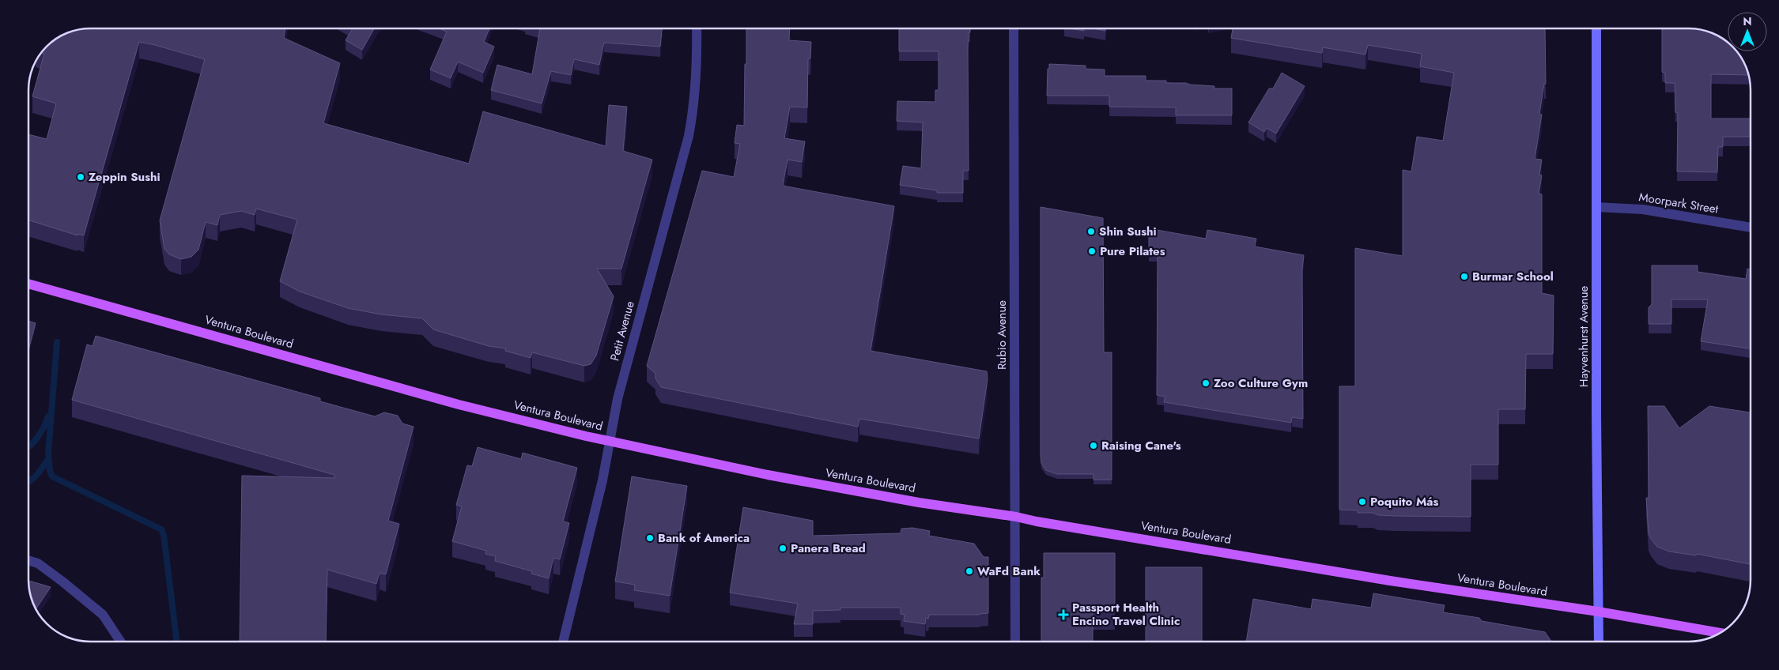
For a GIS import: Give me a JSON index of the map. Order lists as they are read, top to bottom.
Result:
{
  "streets": {
    "main road": ["Ventura Boulevard", "Hayvenhurst Avenue"],
    "street": ["Moorpark Street", "Petit Avenue", "Rubio Avenue"]
  },
  "crossings": [
    ["Moorpark Street", "Hayvenhurst Avenue"],
    ["Petit Avenue", "Ventura Boulevard"],
    ["Ventura Boulevard", "Rubio Avenue"],
    ["Ventura Boulevard", "Hayvenhurst Avenue"]
  ],
  "places": {
    "other": [
      "Zeppin Sushi",
      "Shin Sushi",
      "Pure Pilates",
      "Burmar School",
      "Zoo Culture Gym",
      "Raising Cane's",
      "Poquito Más",
      "Bank of America",
      "Panera Bread",
      "WaFd Bank"
    ],
    "health": ["Passport Health Encino Travel Clinic"]
  },
  "north": "top"
}
